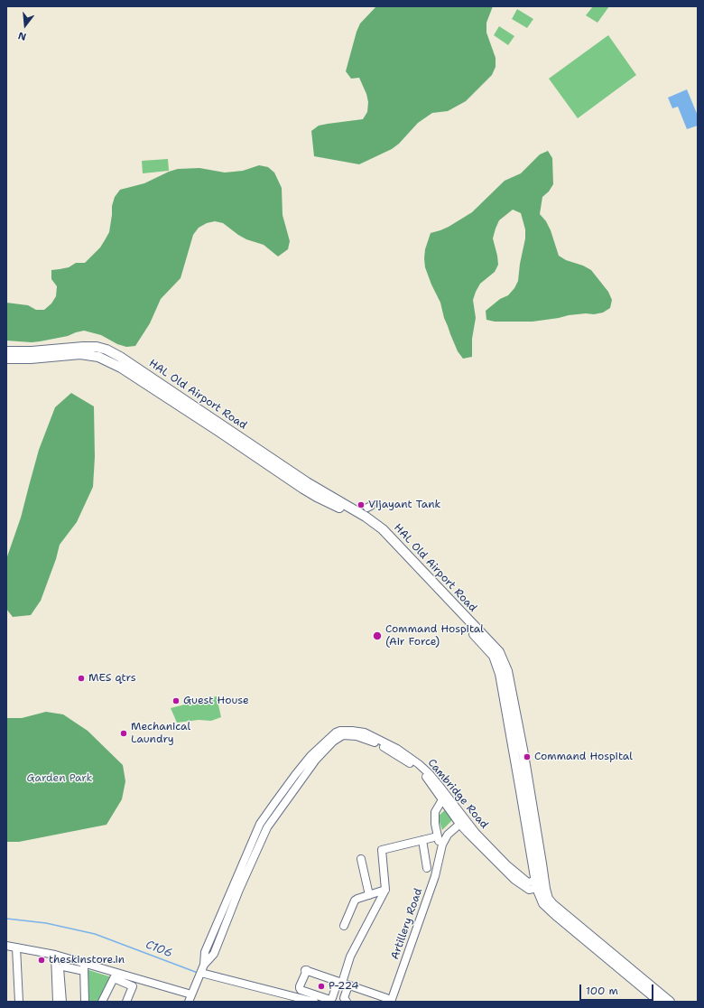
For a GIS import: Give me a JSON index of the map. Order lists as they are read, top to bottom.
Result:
{
  "streets": {
    "main road": ["HAL Old Airport Road"],
    "street": ["Cambridge Road", "Artillery Road"]
  },
  "crossings": [
    ["HAL Old Airport Road", "Cambridge Road"],
    ["Cambridge Road", "Artillery Road"]
  ],
  "water": ["C106"],
  "parks": ["Garden Park"],
  "places": [
    "Vijayant Tank",
    "Command Hospital (Air Force)",
    "MES qtrs",
    "Guest House",
    "Mechanical Laundry",
    "Command Hospital",
    "theskinstore.in",
    "P-224"
  ],
  "scale_bar": "100 m",
  "north": "bottom"
}
